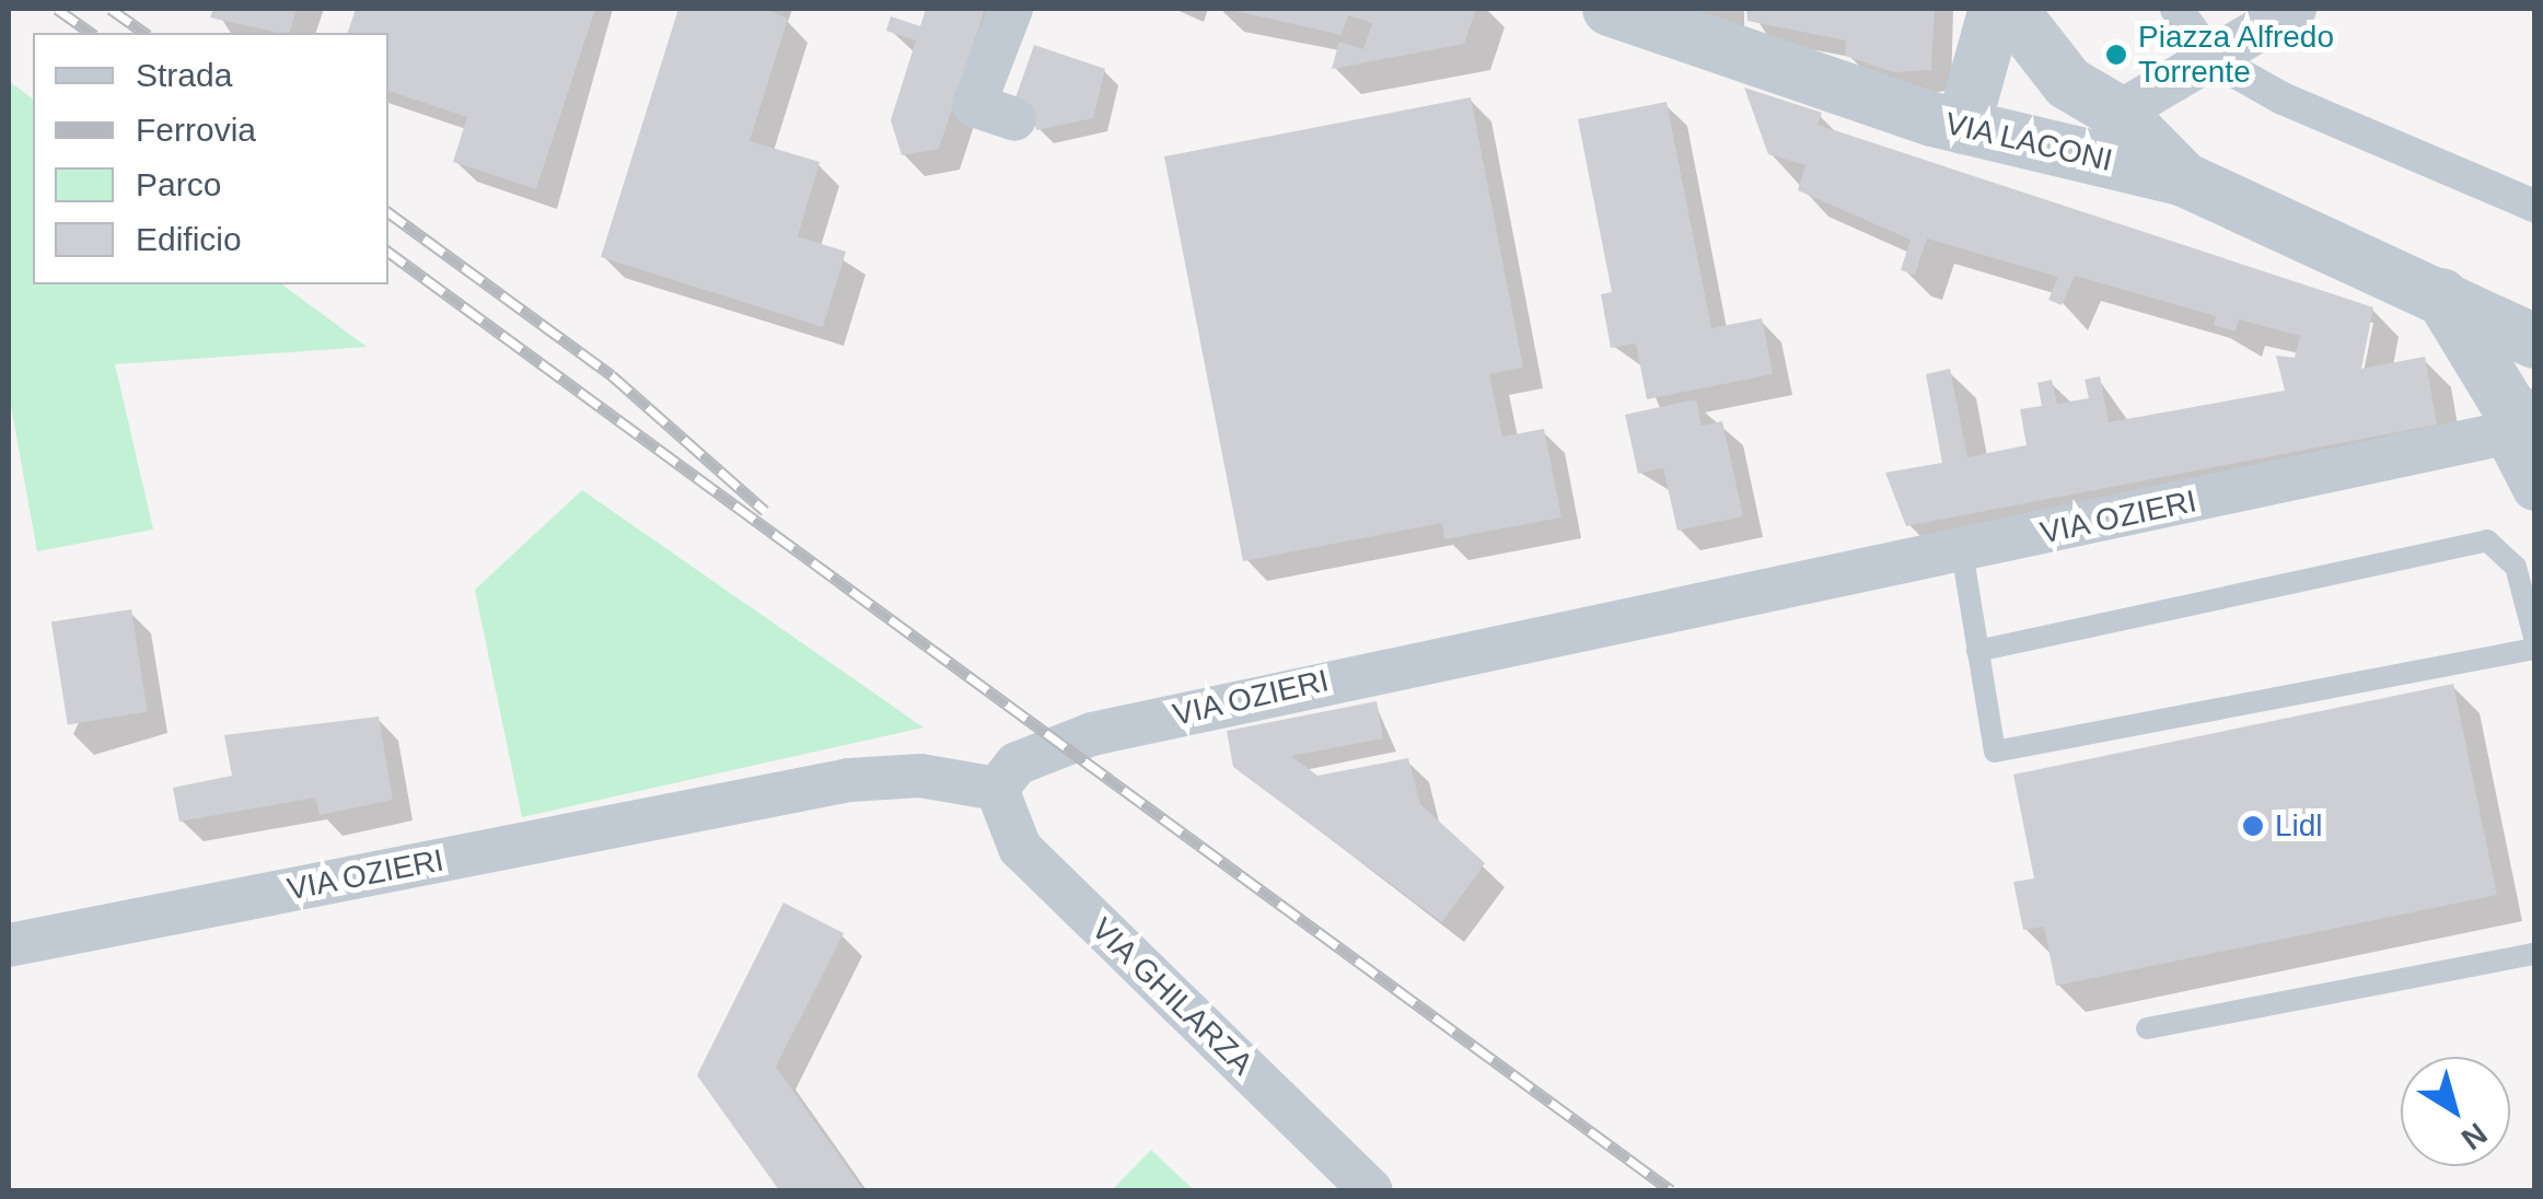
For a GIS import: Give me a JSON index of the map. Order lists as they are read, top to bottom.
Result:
{
  "streets": {
    "street": ["VIA LACONI", "VIA OZIERI", "VIA GHILARZA"]
  },
  "crossings": [
    ["VIA OZIERI", "VIA GHILARZA"]
  ],
  "places": ["Piazza Alfredo Torrente", "Lidl"],
  "legend": [
    "Strada",
    "Ferrovia",
    "Parco",
    "Edificio"
  ],
  "north": "bottom right"
}
